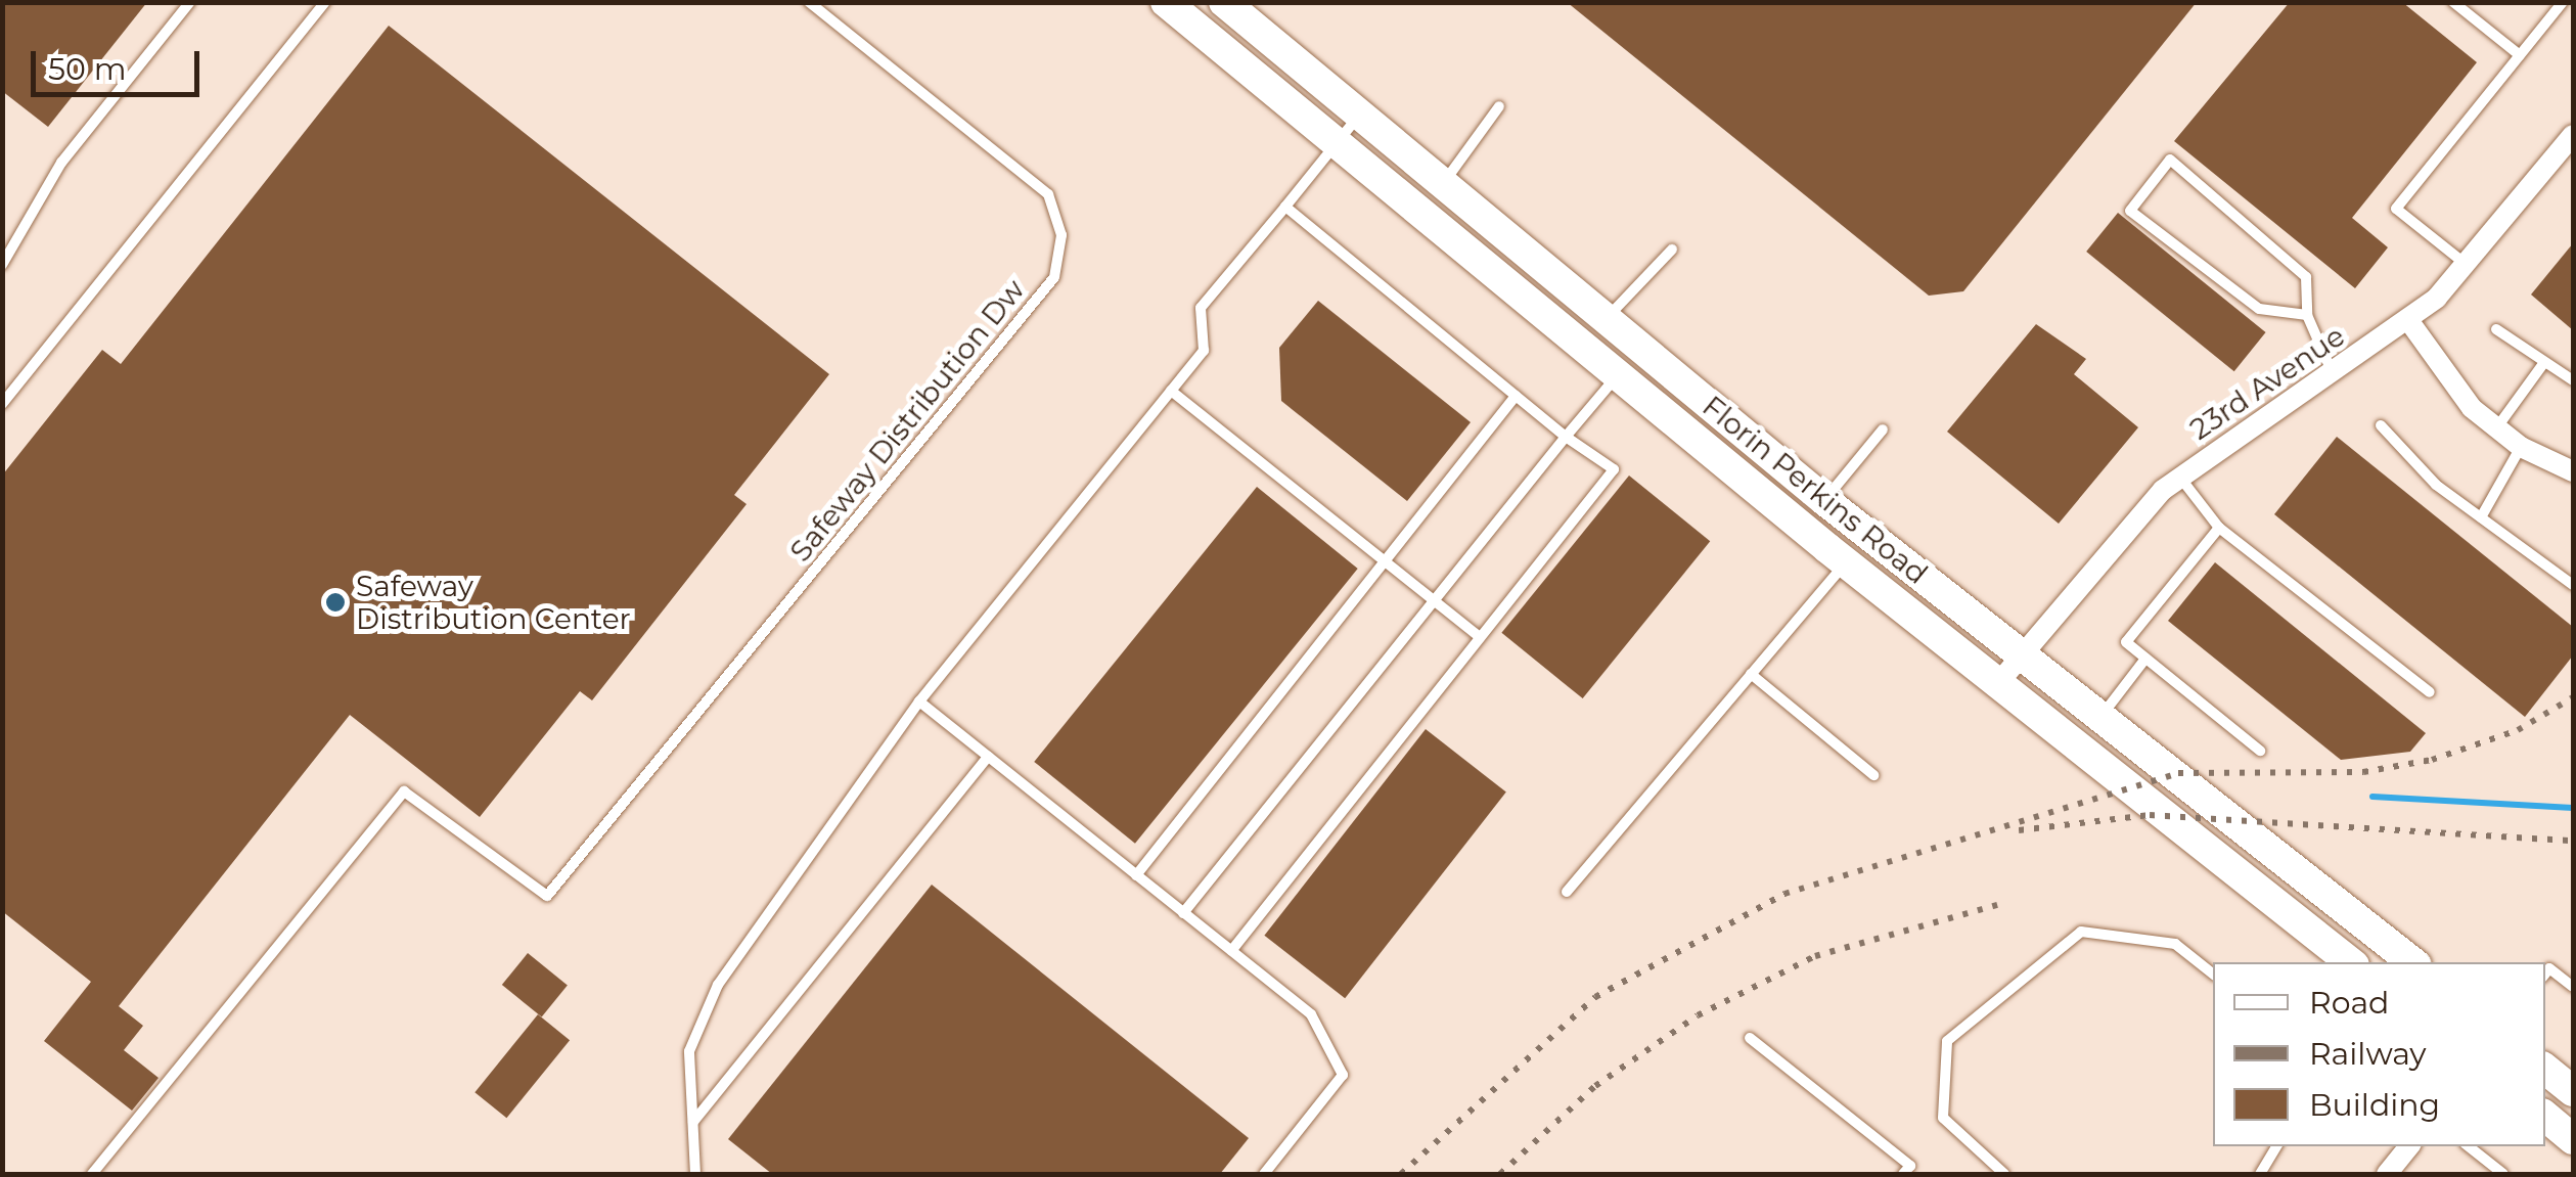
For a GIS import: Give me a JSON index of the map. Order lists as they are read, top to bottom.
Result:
{
  "streets": {
    "main road": ["Florin Perkins Road"],
    "street": ["23rd Avenue"],
    "lane": ["Safeway Distribution Dw"]
  },
  "crossings": [
    ["23rd Avenue", "Florin Perkins Road"]
  ],
  "places": ["Safeway Distribution Center"],
  "legend": ["Road", "Railway", "Building"],
  "scale_bar": "50 m"
}
